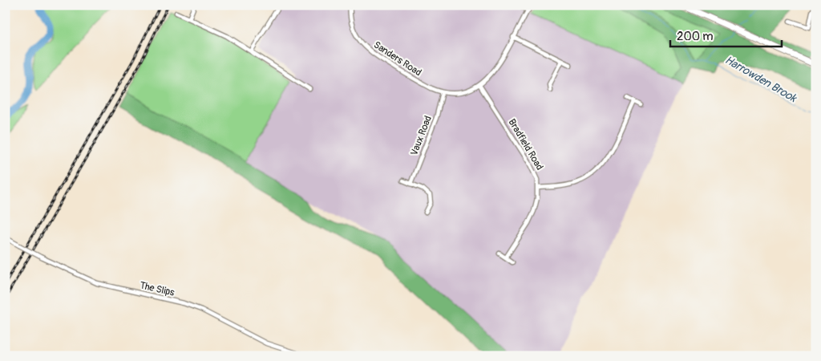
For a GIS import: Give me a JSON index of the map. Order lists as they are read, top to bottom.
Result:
{
  "streets": {
    "street": [
      "Sanders Road",
      "Vaux Road",
      "Bradfield Road",
      "The Slips"
    ]
  },
  "crossings": [
    ["Sanders Road", "Vaux Road"]
  ],
  "water": ["Harrowden Brook"],
  "scale_bar": "200 m"
}
